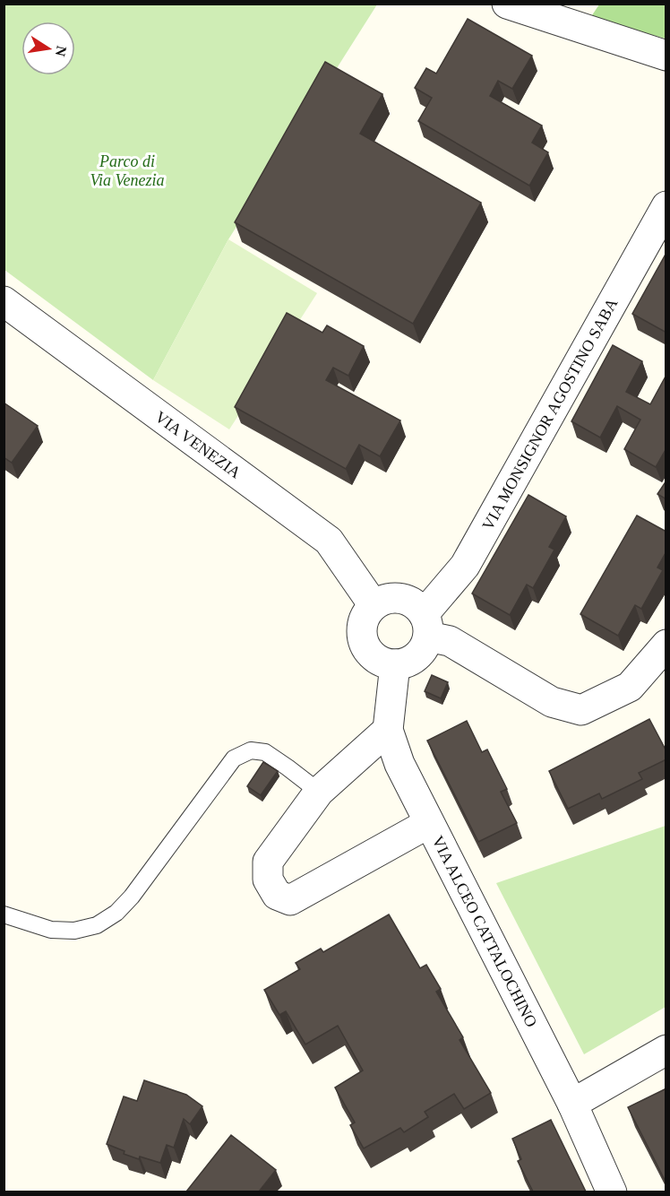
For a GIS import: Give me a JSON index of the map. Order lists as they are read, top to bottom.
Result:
{
  "streets": {
    "street": ["VIA MONSIGNOR AGOSTINO SABA", "VIA VENEZIA", "VIA ALCEO CATTALOCHINO"]
  },
  "crossings": [
    ["VIA MONSIGNOR AGOSTINO SABA", "VIA VENEZIA"],
    ["VIA MONSIGNOR AGOSTINO SABA", "VIA ALCEO CATTALOCHINO"],
    ["VIA VENEZIA", "VIA ALCEO CATTALOCHINO"]
  ],
  "parks": ["Parco di Via Venezia"],
  "north": "right"
}
